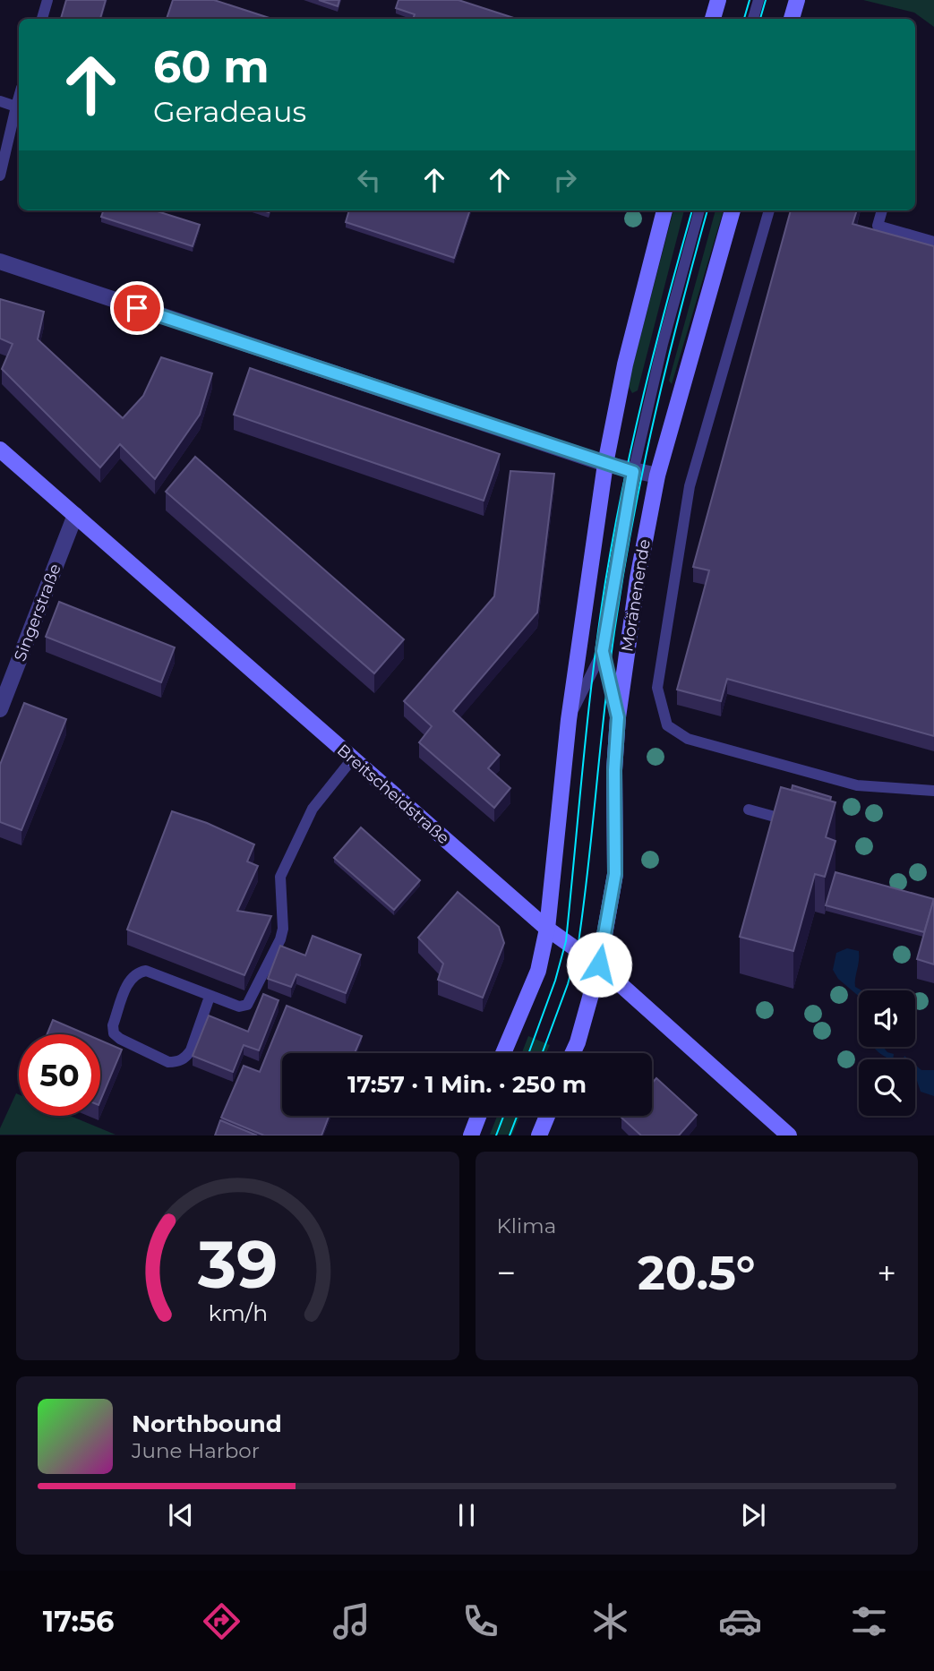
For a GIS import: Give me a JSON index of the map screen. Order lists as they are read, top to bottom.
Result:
{
  "streets": {
    "main road": ["Moränenende", "Breitscheidstraße"],
    "street": ["Singerstraße"]
  },
  "crossings": [
    ["Moränenende", "Breitscheidstraße"],
    ["Singerstraße", "Breitscheidstraße"]
  ],
  "page": {
    "turn": ["60 m", "Geradeaus"],
    "limit": "50",
    "trip": "17:57 · 1 Min. · 250 m",
    "tile": "Klima",
    "heat": ["−", "20.5°", "+"],
    "song": ["Northbound", "June Harbor"],
    "tabs": "17:56",
    "gauge": ["39", "km/h"]
  }
}
